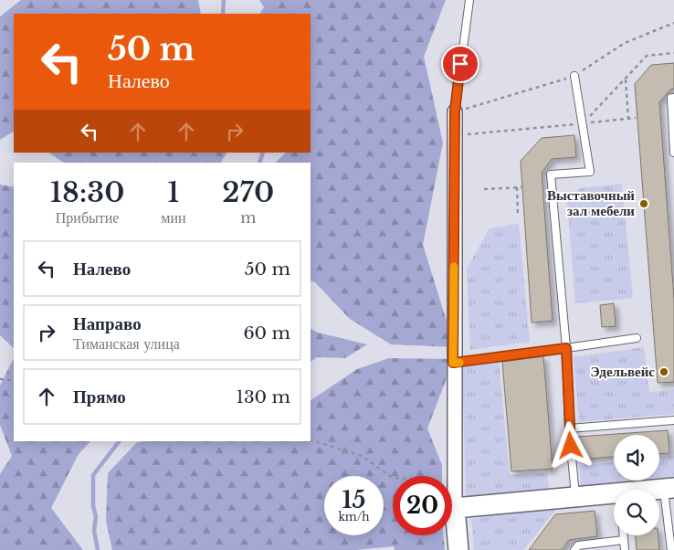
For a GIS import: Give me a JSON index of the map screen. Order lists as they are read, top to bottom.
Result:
{
  "places": ["Выставочный зал мебели", "Эдельвейс"],
  "page": {
    "turn": ["50 m", "Налево"],
    "eta": [
      "18:30",
      "Прибытие",
      "1",
      "мин",
      "270",
      "m"
    ],
    "list": [
      {
        "name": "Налево",
        "value": "50 m"
      },
      {
        "name": "Направо",
        "note": "Тиманская улица",
        "value": "60 m"
      },
      {
        "name": "Прямо",
        "value": "130 m"
      }
    ],
    "speed": "15 km/h",
    "limit": "20"
  }
}
